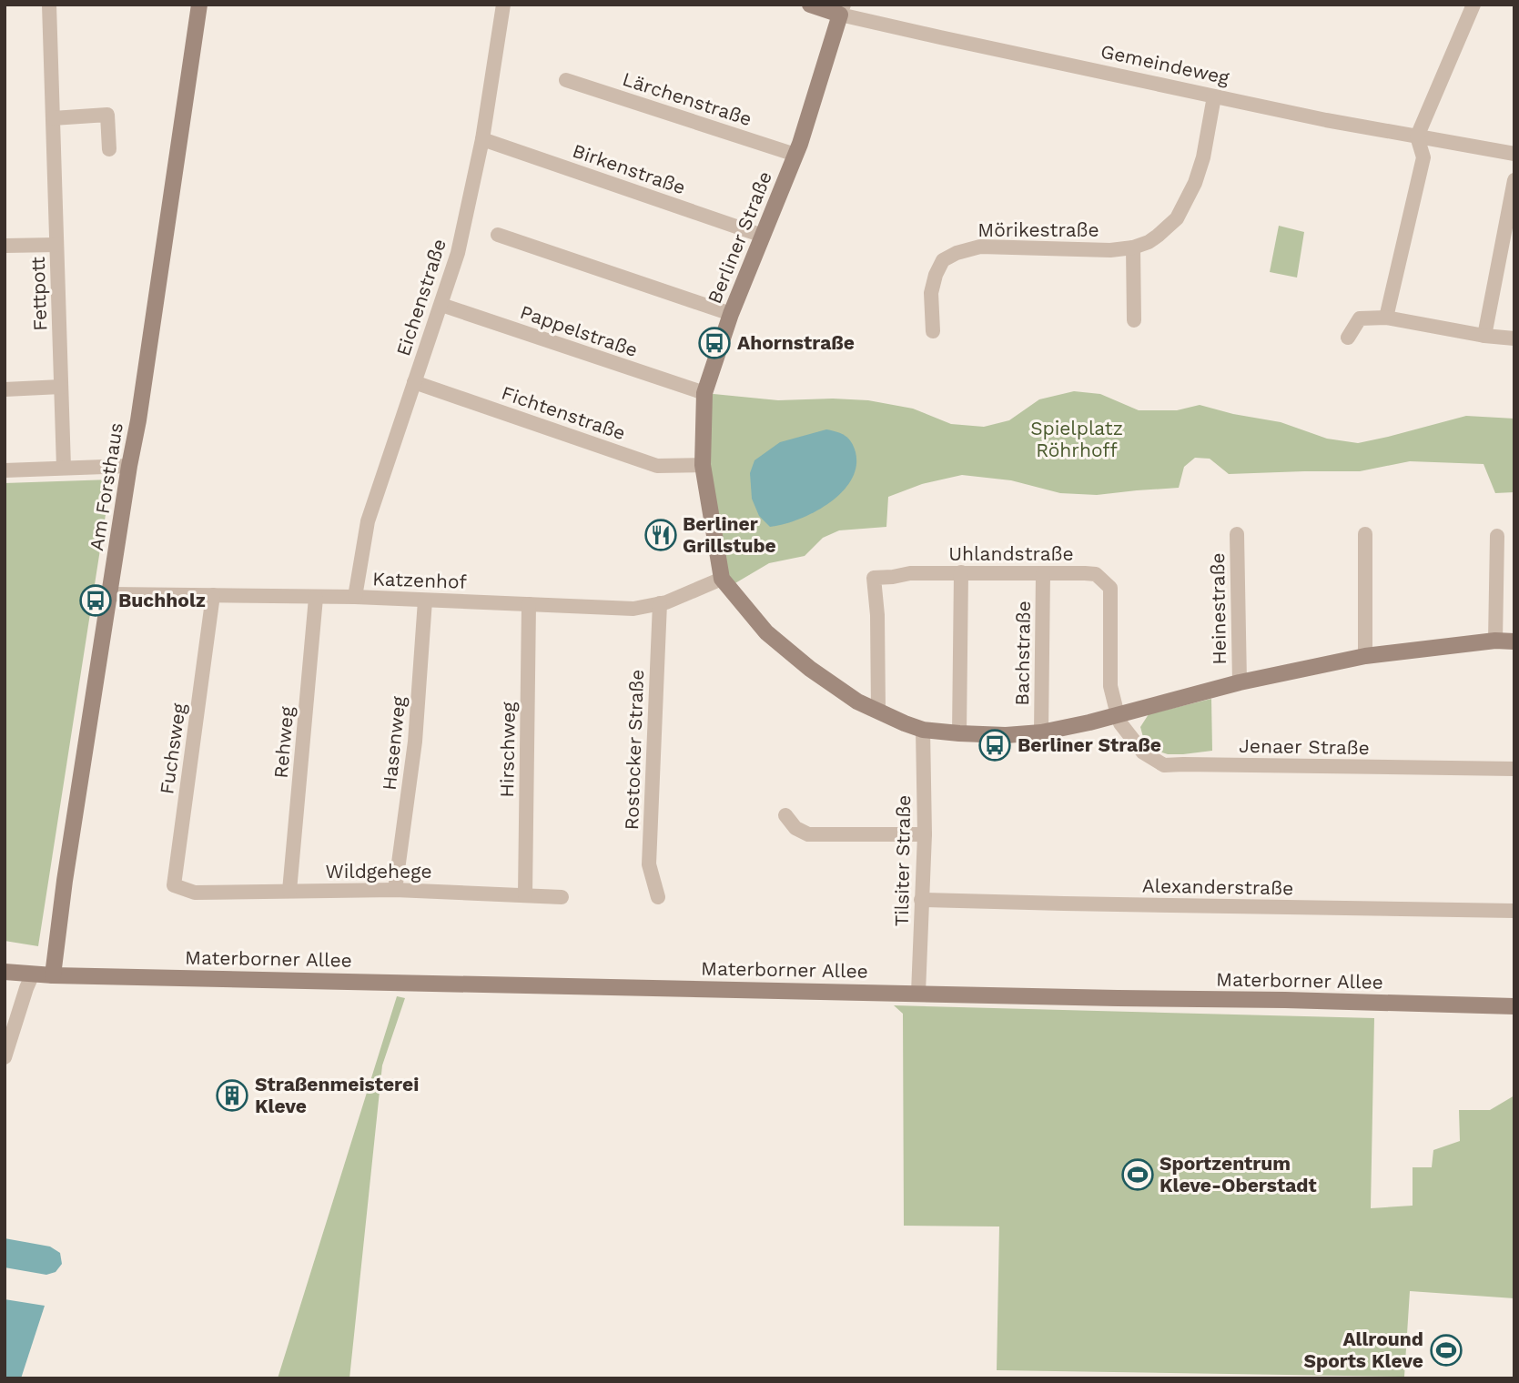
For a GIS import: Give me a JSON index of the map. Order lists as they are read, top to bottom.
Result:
{
  "streets": {
    "street": [
      "Gemeindeweg",
      "Lärchenstraße",
      "Birkenstraße",
      "Mörikestraße",
      "Berliner Straße",
      "Fettpott",
      "Eichenstraße",
      "Pappelstraße",
      "Fichtenstraße",
      "Am Forsthaus",
      "Uhlandstraße",
      "Katzenhof",
      "Heinestraße",
      "Bachstraße",
      "Rehweg",
      "Hasenweg",
      "Jenaer Straße",
      "Fuchsweg",
      "Hirschweg",
      "Rostocker Straße",
      "Tilsiter Straße",
      "Wildgehege",
      "Alexanderstraße",
      "Materborner Allee"
    ]
  },
  "crossings": [
    ["Gemeindeweg", "Mörikestraße"],
    ["Gemeindeweg", "Berliner Straße"],
    ["Lärchenstraße", "Berliner Straße"],
    ["Birkenstraße", "Berliner Straße"],
    ["Birkenstraße", "Eichenstraße"],
    ["Berliner Straße", "Pappelstraße"],
    ["Berliner Straße", "Fichtenstraße"],
    ["Berliner Straße", "Katzenhof"],
    ["Eichenstraße", "Pappelstraße"],
    ["Eichenstraße", "Fichtenstraße"],
    ["Eichenstraße", "Katzenhof"],
    ["Am Forsthaus", "Katzenhof"],
    ["Am Forsthaus", "Materborner Allee"],
    ["Uhlandstraße", "Bachstraße"],
    ["Uhlandstraße", "Jenaer Straße"],
    ["Katzenhof", "Rehweg"],
    ["Katzenhof", "Hasenweg"],
    ["Katzenhof", "Fuchsweg"],
    ["Katzenhof", "Hirschweg"],
    ["Katzenhof", "Rostocker Straße"],
    ["Rehweg", "Wildgehege"],
    ["Hasenweg", "Wildgehege"],
    ["Fuchsweg", "Wildgehege"],
    ["Hirschweg", "Wildgehege"],
    ["Tilsiter Straße", "Alexanderstraße"],
    ["Tilsiter Straße", "Materborner Allee"]
  ],
  "parks": ["Spielplatz Röhrhoff"],
  "places": {
    "bus stop": ["Ahornstraße", "Buchholz", "Berliner Straße"],
    "restaurant": ["Berliner Grillstube"],
    "building": ["Straßenmeisterei Kleve"],
    "sports": ["Sportzentrum Kleve-Oberstadt", "Allround Sports Kleve"]
  }
}
